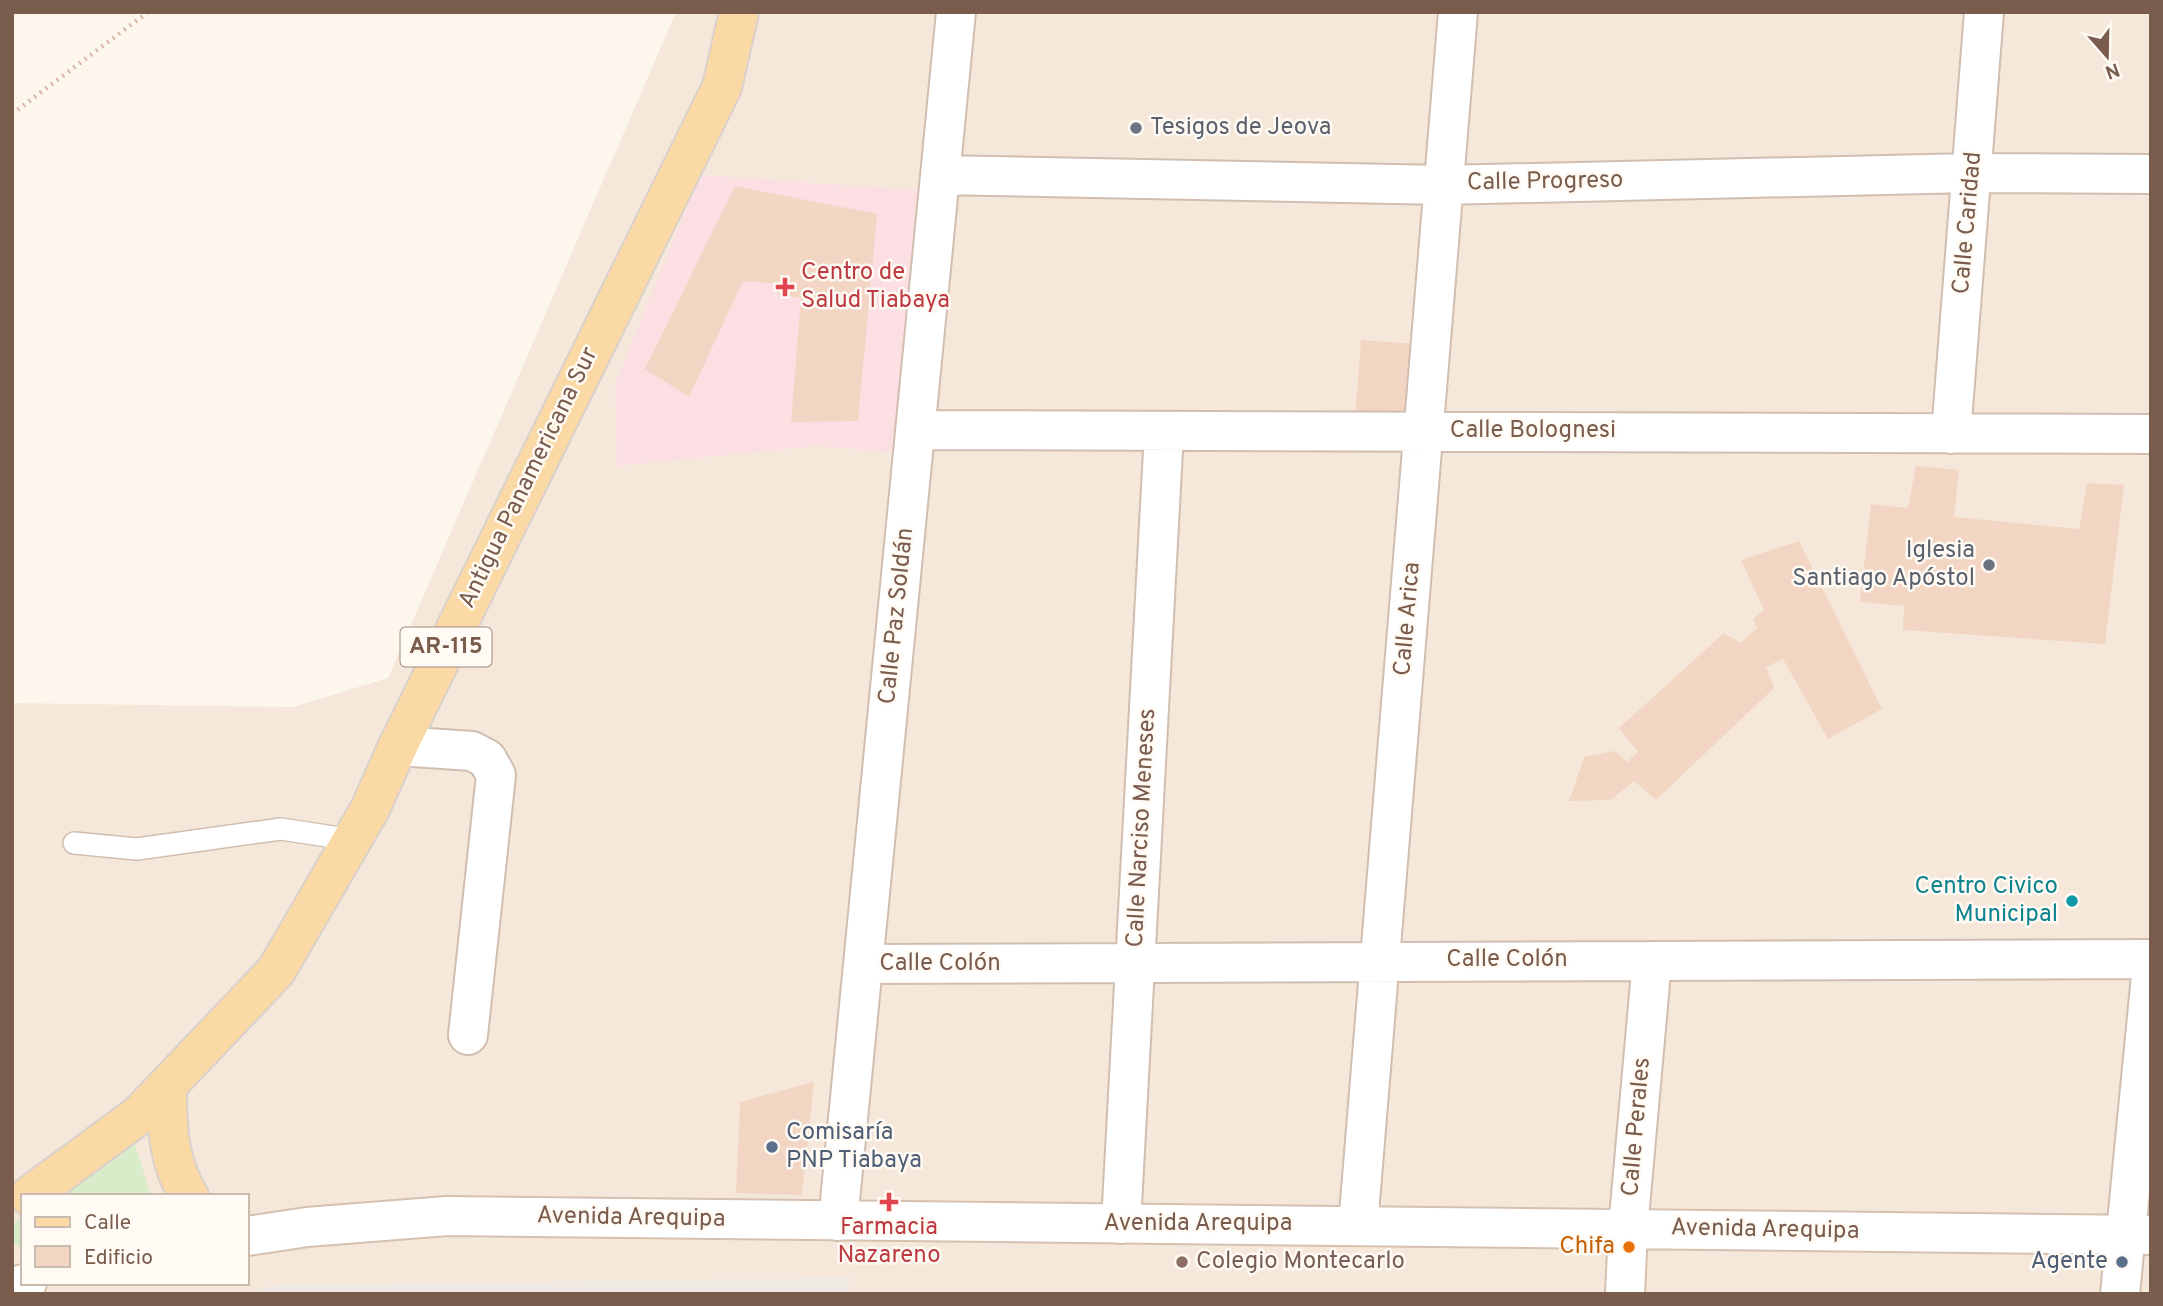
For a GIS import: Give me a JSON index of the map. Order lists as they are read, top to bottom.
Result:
{
  "streets": {
    "main road": ["Antigua Panamericana Sur", "AR-115"],
    "street": [
      "Calle Progreso",
      "Calle Caridad",
      "Calle Bolognesi",
      "Calle Paz Soldán",
      "Calle Arica",
      "Calle Narciso Meneses",
      "Calle Colón",
      "Calle Perales",
      "Avenida Arequipa"
    ]
  },
  "crossings": [
    ["Calle Progreso", "Calle Caridad"],
    ["Calle Progreso", "Calle Paz Soldán"],
    ["Calle Progreso", "Calle Arica"],
    ["Calle Caridad", "Calle Bolognesi"],
    ["Calle Bolognesi", "Calle Paz Soldán"],
    ["Calle Bolognesi", "Calle Arica"],
    ["Calle Bolognesi", "Calle Narciso Meneses"],
    ["Calle Paz Soldán", "Calle Colón"],
    ["Calle Paz Soldán", "Avenida Arequipa"],
    ["Calle Arica", "Calle Colón"],
    ["Calle Arica", "Avenida Arequipa"],
    ["Calle Narciso Meneses", "Calle Colón"],
    ["Calle Narciso Meneses", "Avenida Arequipa"],
    ["Calle Colón", "Calle Perales"],
    ["Calle Perales", "Avenida Arequipa"]
  ],
  "places": {
    "other": [
      "Tesigos de Jeova",
      "Iglesia Santiago Apóstol",
      "Centro Civico Municipal",
      "Comisaría PNP Tiabaya",
      "Chifa",
      "Colegio Montecarlo",
      "Agente"
    ],
    "health": ["Centro de Salud Tiabaya", "Farmacia Nazareno"]
  },
  "legend": ["Calle", "Edificio"],
  "north": "bottom"
}
